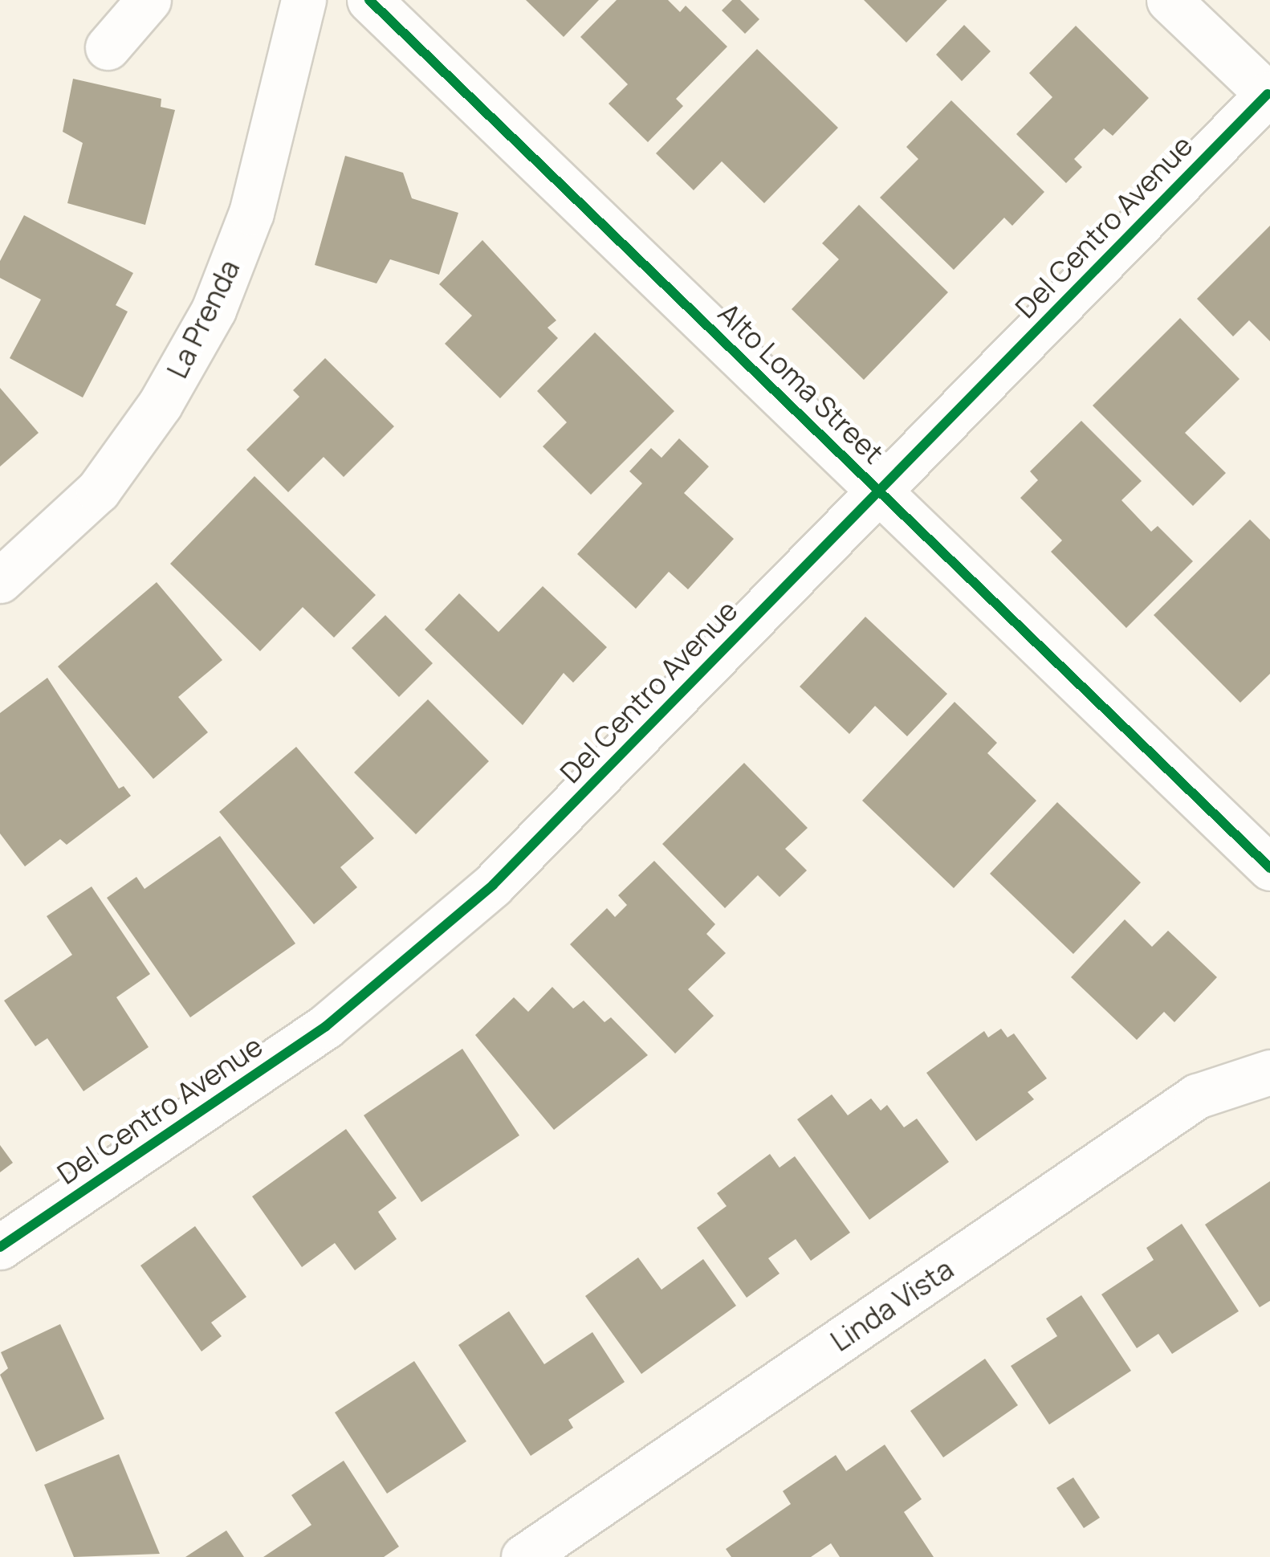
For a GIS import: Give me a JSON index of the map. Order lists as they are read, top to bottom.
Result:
{
  "streets": {
    "street": [
      "Del Centro Avenue",
      "La Prenda",
      "Alto Loma Street",
      "Linda Vista"
    ]
  },
  "crossings": [
    ["Del Centro Avenue", "Alto Loma Street"]
  ]
}
